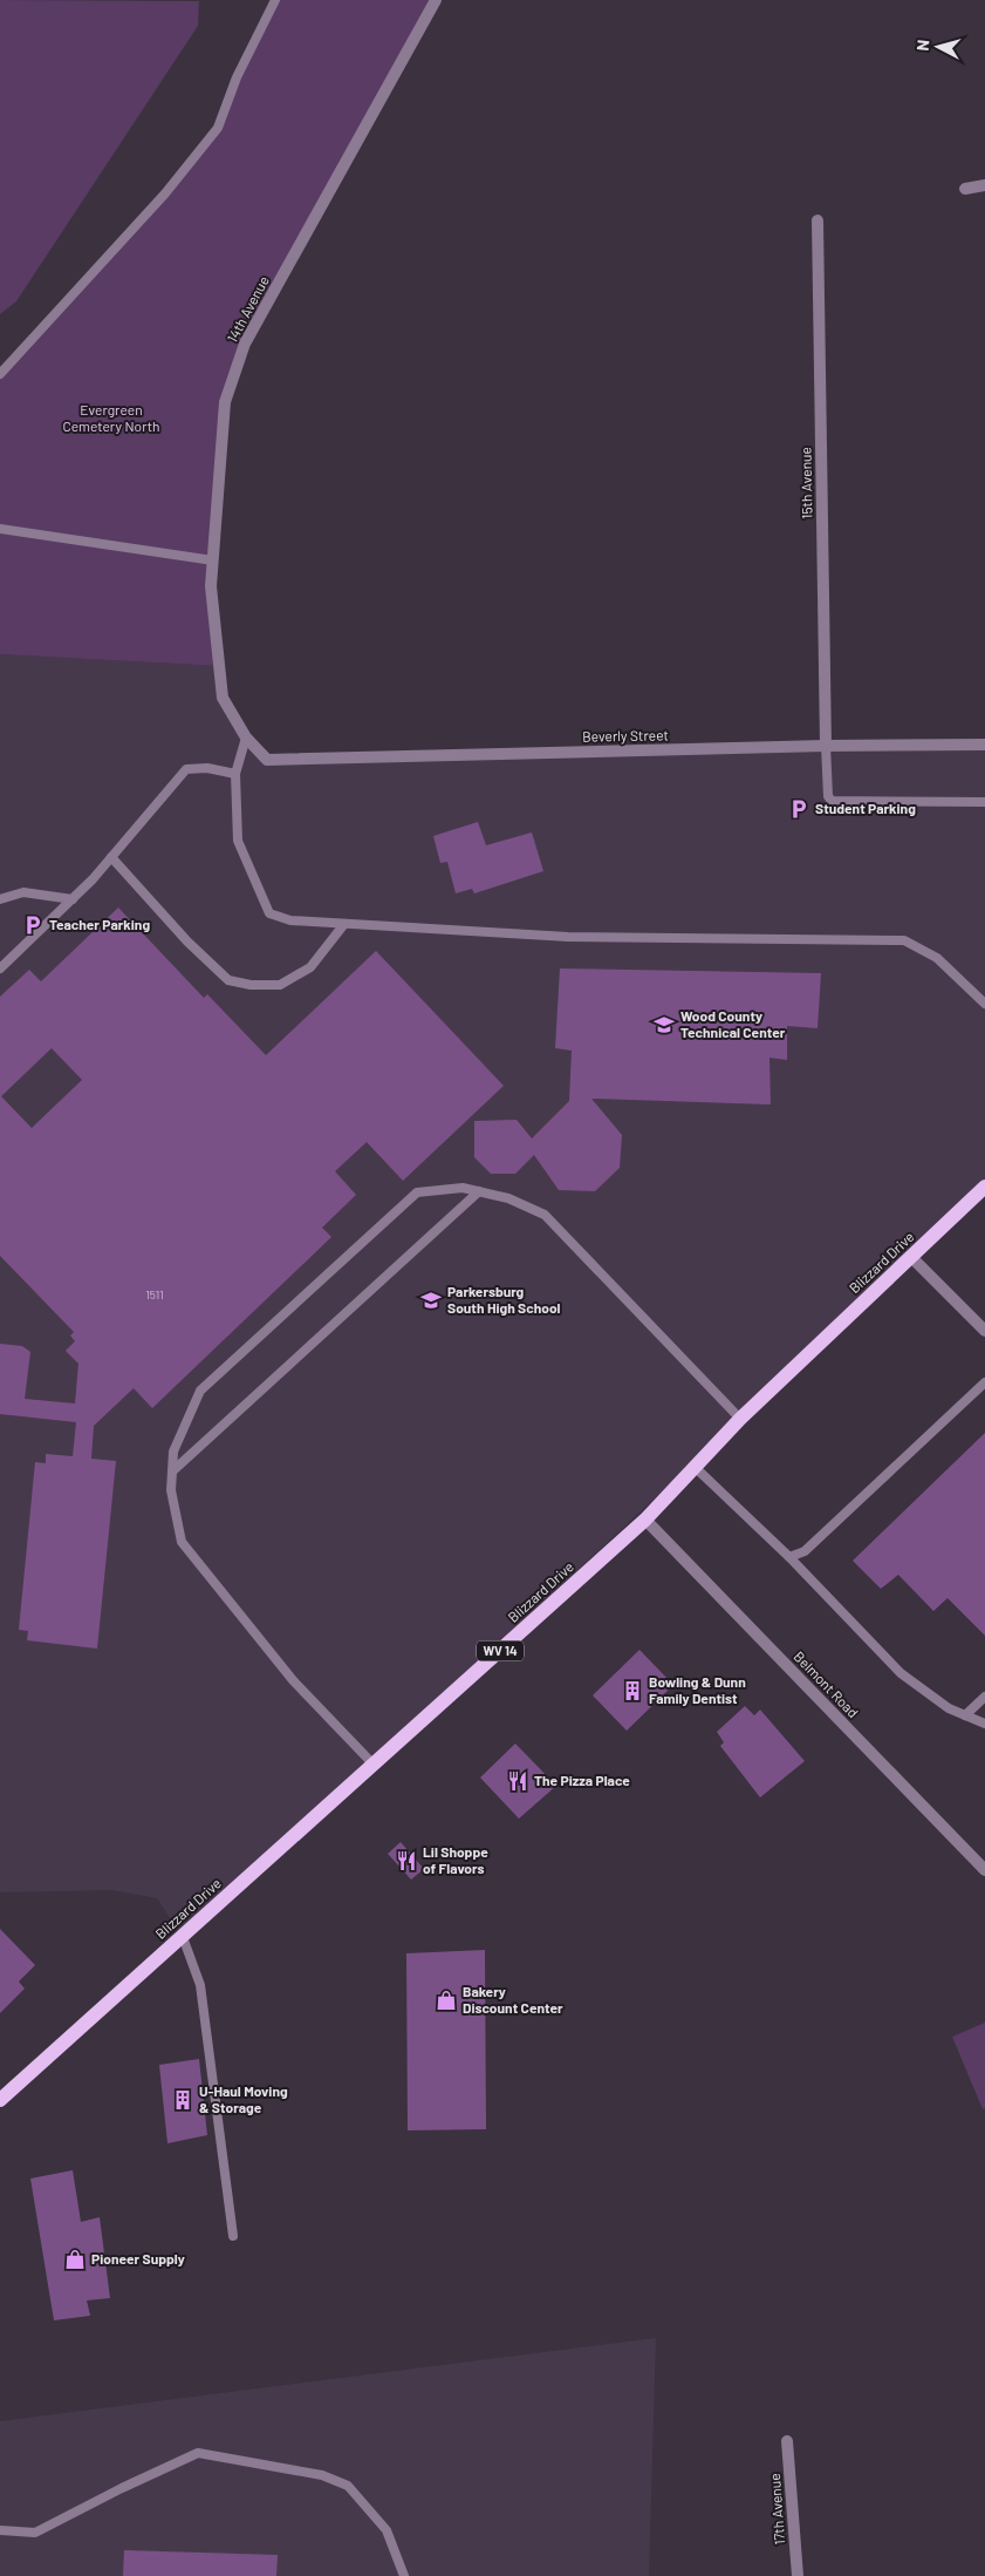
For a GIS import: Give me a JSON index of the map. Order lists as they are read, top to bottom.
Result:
{
  "streets": {
    "main road": ["Blizzard Drive", "WV 14"],
    "street": [
      "14th Avenue",
      "15th Avenue",
      "Beverly Street",
      "Belmont Road",
      "17th Avenue"
    ]
  },
  "crossings": [
    ["14th Avenue", "Beverly Street"],
    ["15th Avenue", "Beverly Street"],
    ["Blizzard Drive", "Belmont Road"]
  ],
  "parks": ["Evergreen Cemetery North"],
  "places": {
    "parking": ["Student Parking", "Teacher Parking"],
    "school or university": ["Wood County Technical Center", "Parkersburg South High School"],
    "building": ["Bowling & Dunn Family Dentist", "U-Haul Moving & Storage"],
    "restaurant": ["The Pizza Place", "Lil Shoppe of Flavors"],
    "shop": ["Bakery Discount Center", "Pioneer Supply"]
  },
  "house_numbers": ["1511"],
  "north": "left"
}
